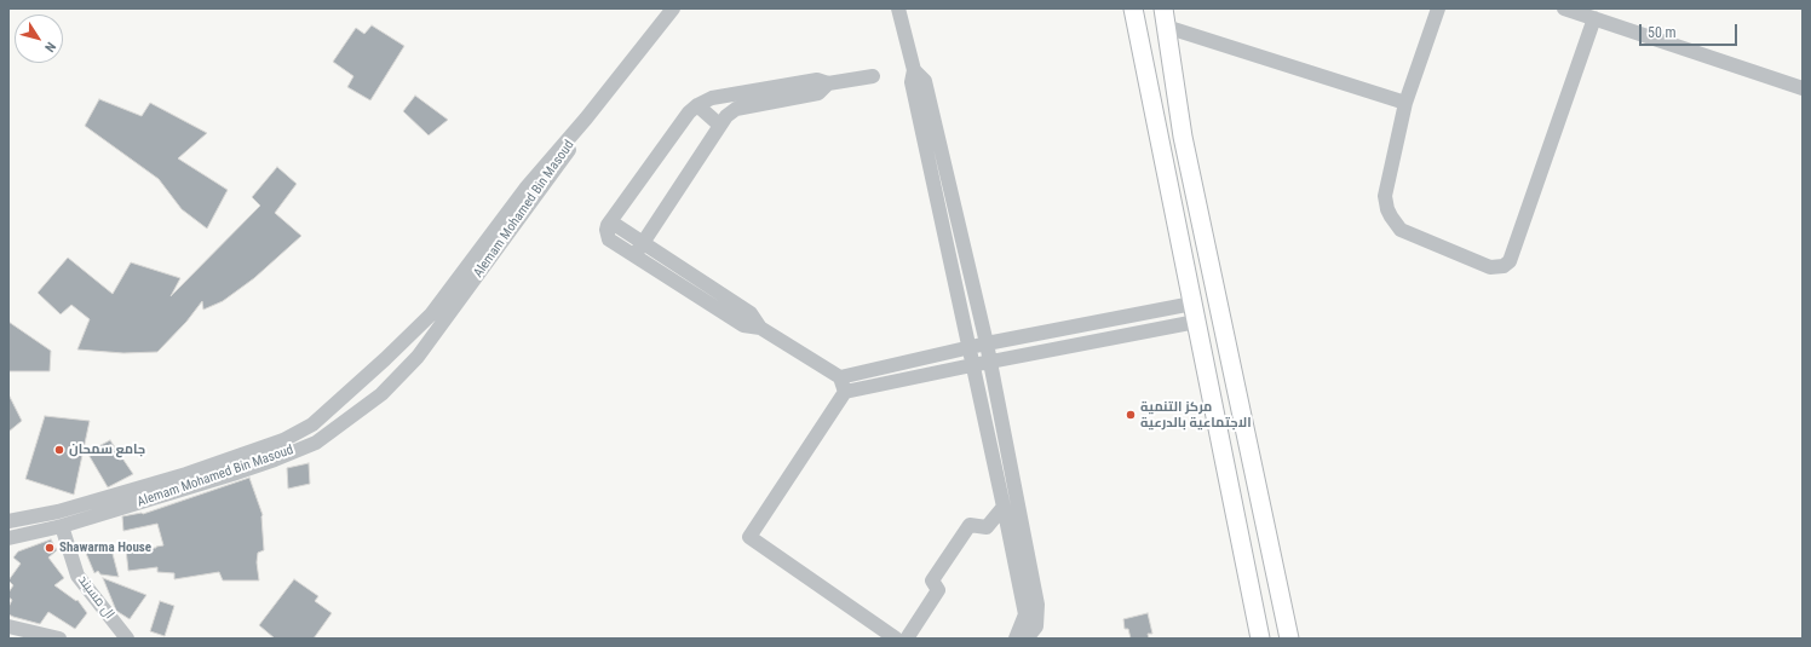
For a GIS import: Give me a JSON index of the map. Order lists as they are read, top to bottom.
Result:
{
  "streets": {
    "street": ["Alemam Mohamed Bin Masoud", "ال مسيند"]
  },
  "crossings": [
    ["Alemam Mohamed Bin Masoud", "ال مسيند"]
  ],
  "places": ["مركز التنمية الاجتماعية بالدرعية", "جامع سمحان", "Shawarma House"],
  "scale_bar": "50 m",
  "north": "bottom right"
}
